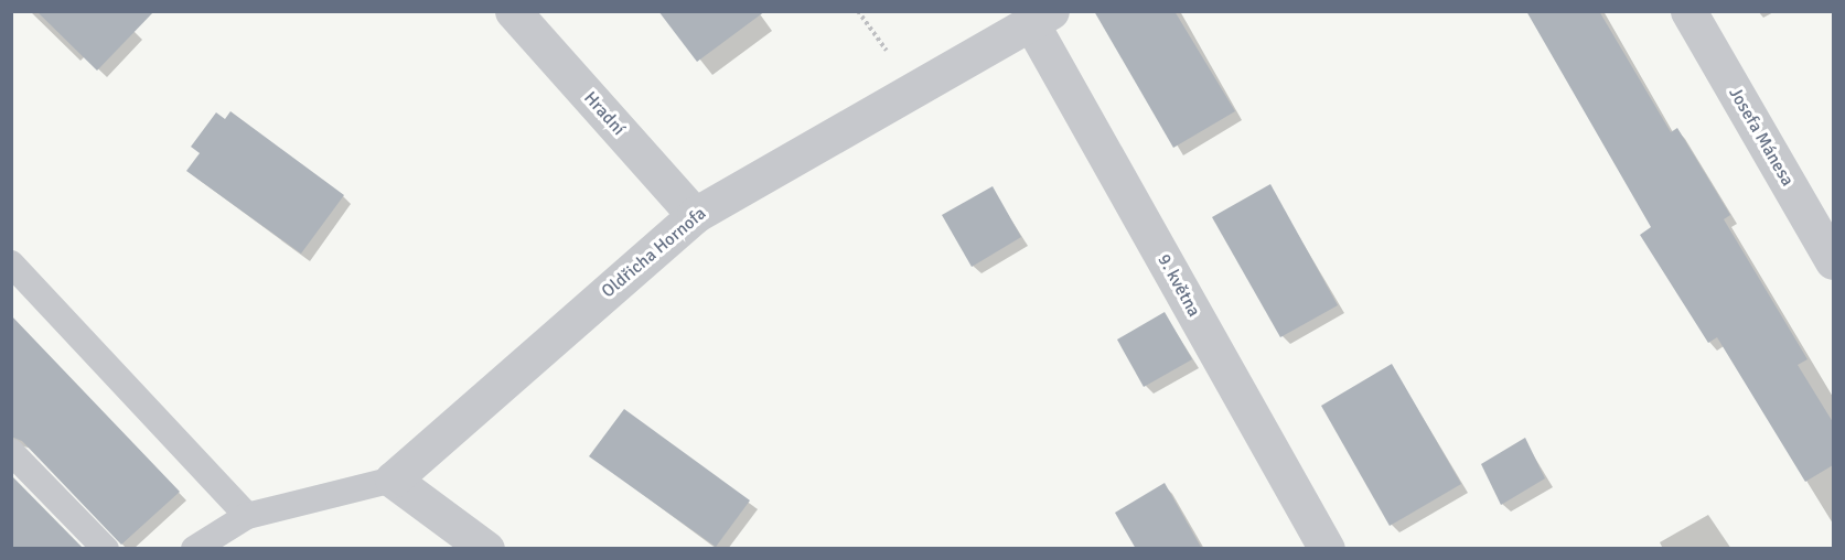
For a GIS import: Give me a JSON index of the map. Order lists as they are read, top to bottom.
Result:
{
  "streets": {
    "street": [
      "Hradní",
      "Josefa Mánesa",
      "Oldřicha Hornofa",
      "9. května"
    ]
  },
  "crossings": [
    ["Hradní", "Oldřicha Hornofa"],
    ["Oldřicha Hornofa", "9. května"]
  ]
}
